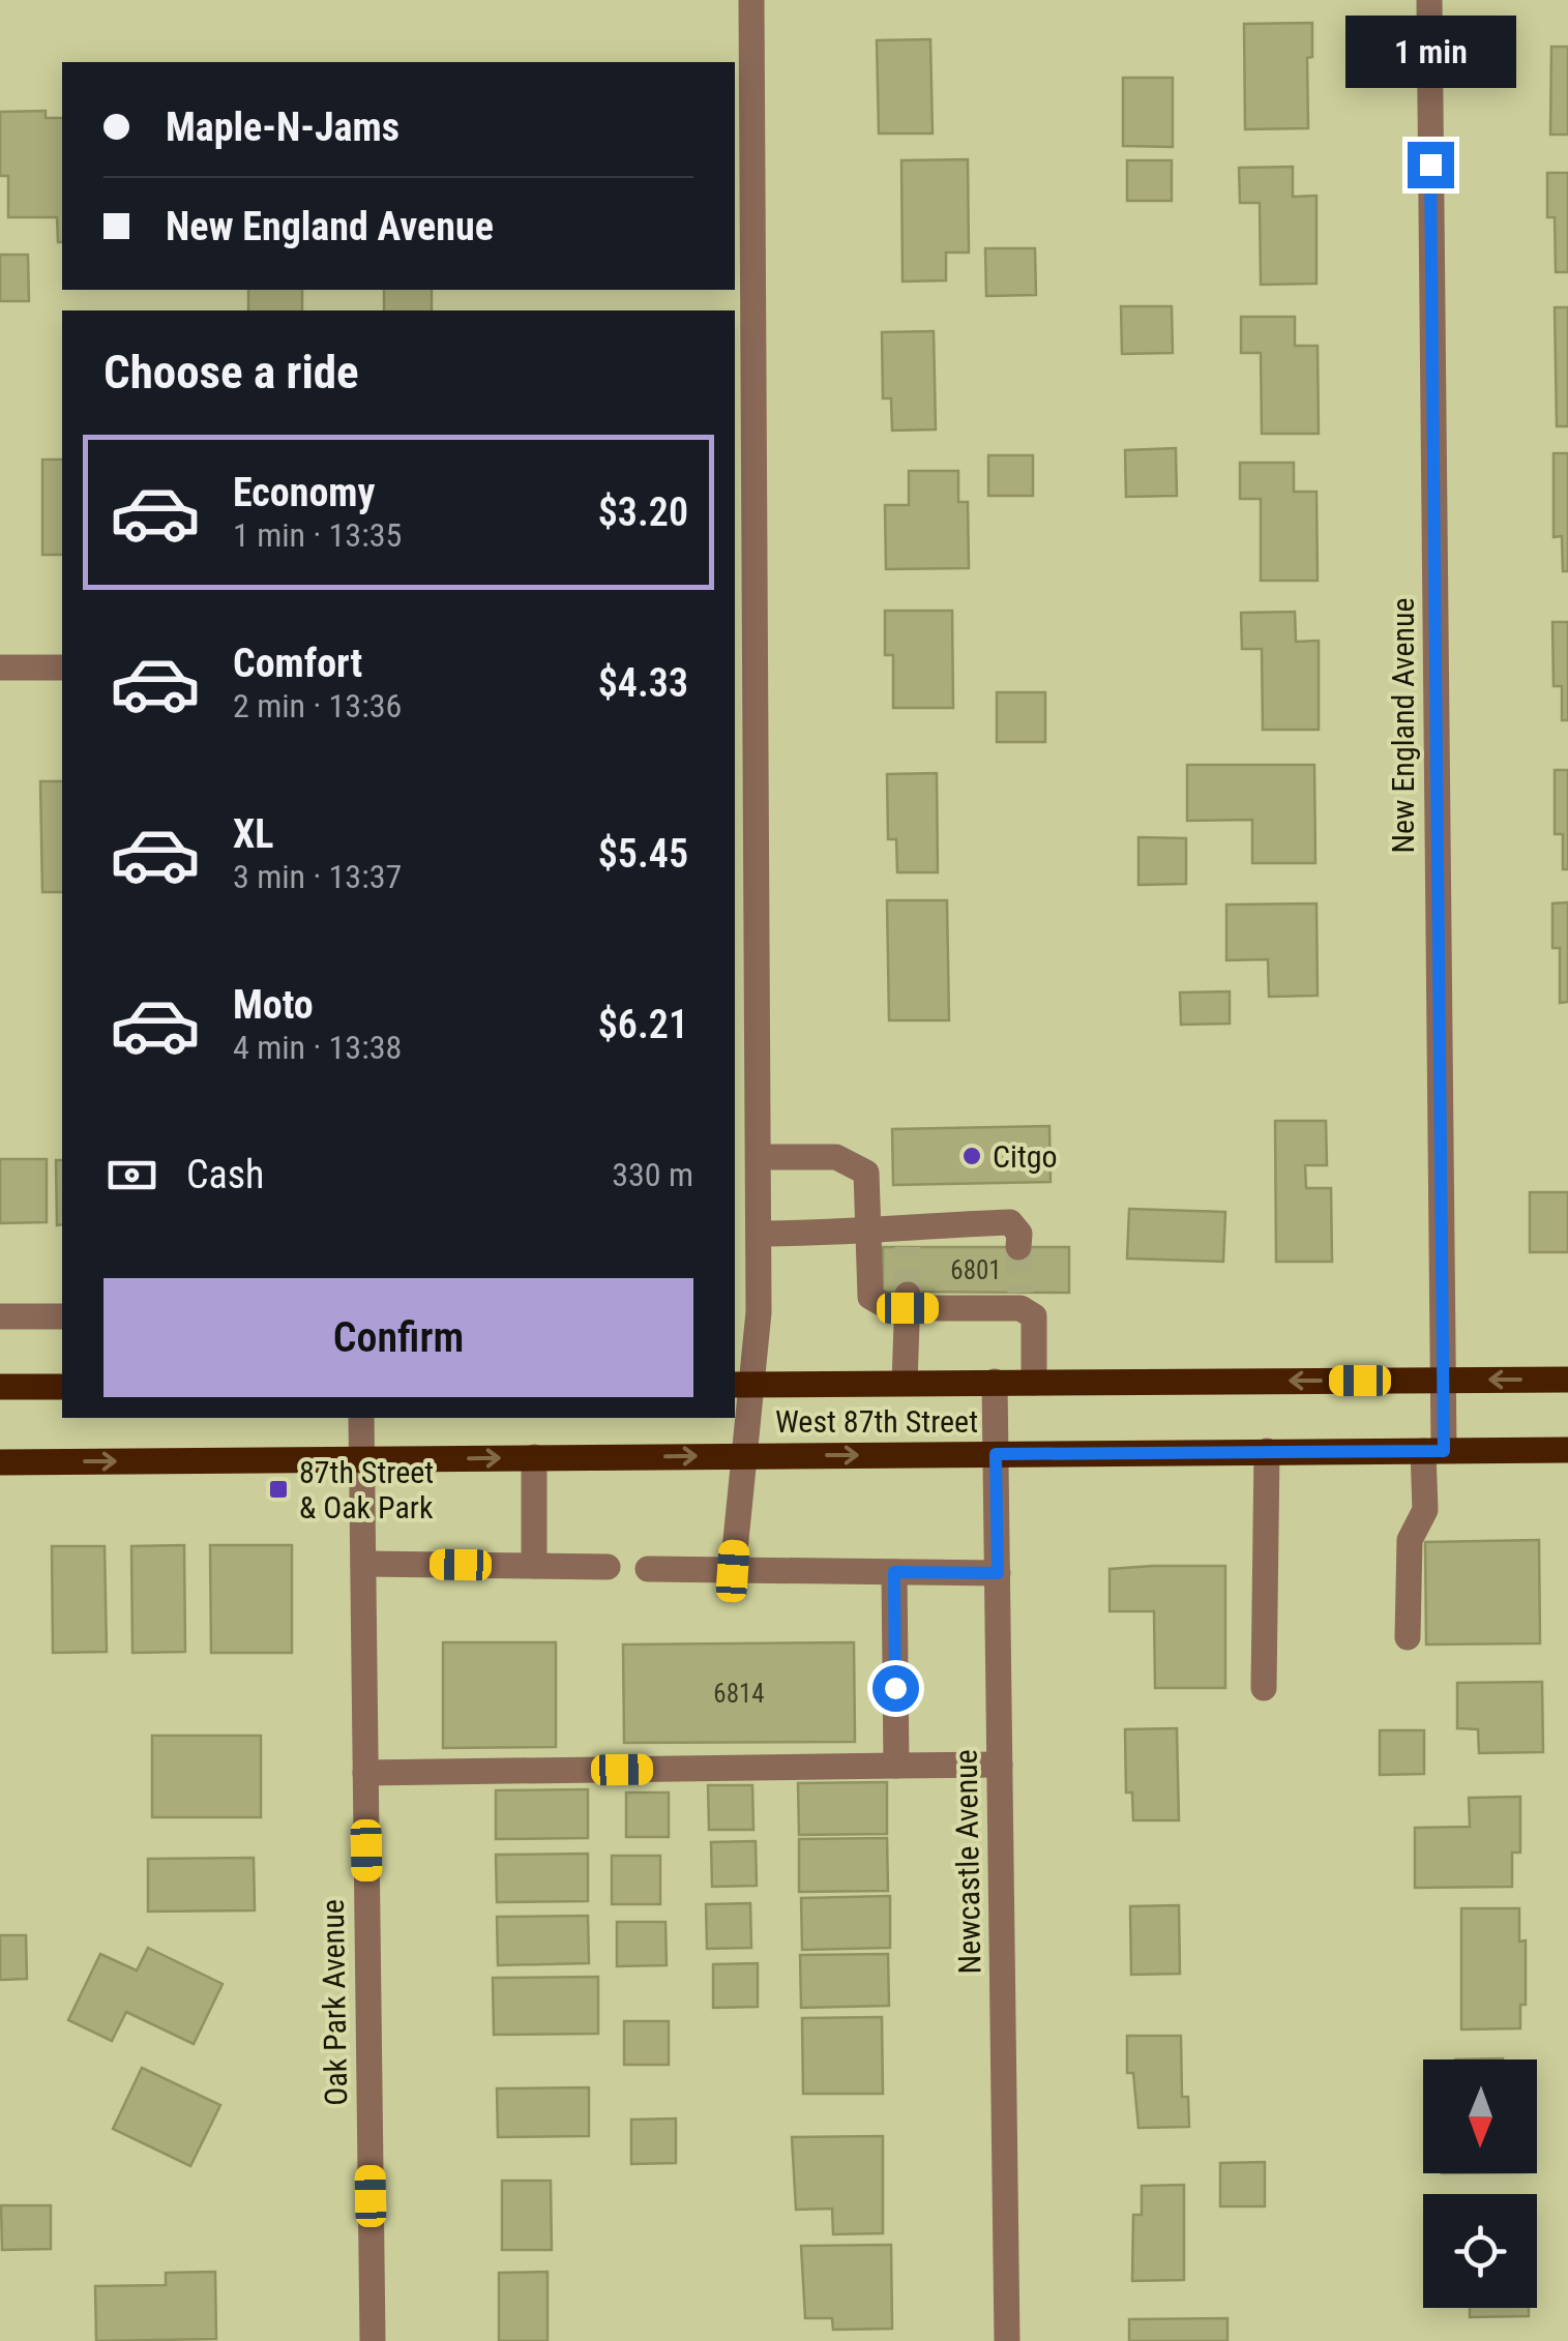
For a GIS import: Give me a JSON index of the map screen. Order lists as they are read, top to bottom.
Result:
{
  "streets": {
    "main road": ["West 87th Street"],
    "street": ["New England Avenue", "Newcastle Avenue", "Oak Park Avenue"]
  },
  "crossings": [
    ["New England Avenue", "West 87th Street"],
    ["West 87th Street", "Newcastle Avenue"],
    ["West 87th Street", "Oak Park Avenue"]
  ],
  "places": {
    "other": ["Citgo"],
    "transit": ["87th Street & Oak Park"]
  },
  "house_numbers": ["6801", "6814"],
  "north": "bottom",
  "page": {
    "bubble": "1 min",
    "banner": ["Maple-N-Jams", "New England Avenue"],
    "heading": "Choose a ride",
    "list": [
      {
        "name": "Economy",
        "note": "1 min · 13:35",
        "value": "$3.20"
      },
      {
        "name": "Comfort",
        "note": "2 min · 13:36",
        "value": "$4.33"
      },
      {
        "name": "XL",
        "note": "3 min · 13:37",
        "value": "$5.45"
      },
      {
        "name": "Moto",
        "note": "4 min · 13:38",
        "value": "$6.21"
      }
    ],
    "pay": ["Cash", "330 m"],
    "buttons": "Confirm"
  }
}
